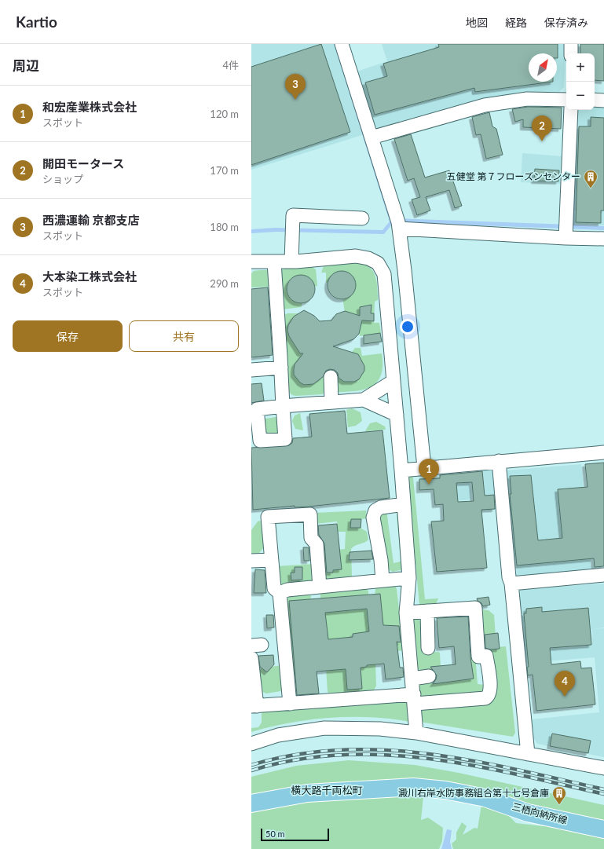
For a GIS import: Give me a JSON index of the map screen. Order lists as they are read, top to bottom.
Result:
{
  "streets": {
    "main road": ["三栖向納所線"]
  },
  "districts": ["横大路千両松町"],
  "places": {
    "building": ["五健堂 第７フローズンセンター", "澱川右岸水防事務組合第十七号倉庫"]
  },
  "scale_bar": "50 m",
  "north": "top right",
  "page": {
    "header": "Kartio",
    "nav": ["地図", "経路", "保存済み"],
    "heading": ["周辺", "4件"],
    "map_buttons": ["+", "−"],
    "pins": [
      "3",
      "2",
      "1",
      "4"
    ],
    "list": [
      {
        "mark": "1",
        "name": "和宏産業株式会社",
        "note": "スポット",
        "value": "120 m"
      },
      {
        "mark": "2",
        "name": "開田モータース",
        "note": "ショップ",
        "value": "170 m"
      },
      {
        "mark": "3",
        "name": "西濃運輸 京都支店",
        "note": "スポット",
        "value": "180 m"
      },
      {
        "mark": "4",
        "name": "大本染工株式会社",
        "note": "スポット",
        "value": "290 m"
      }
    ],
    "buttons": ["保存", "共有"],
    "scale": "50 m"
  }
}
